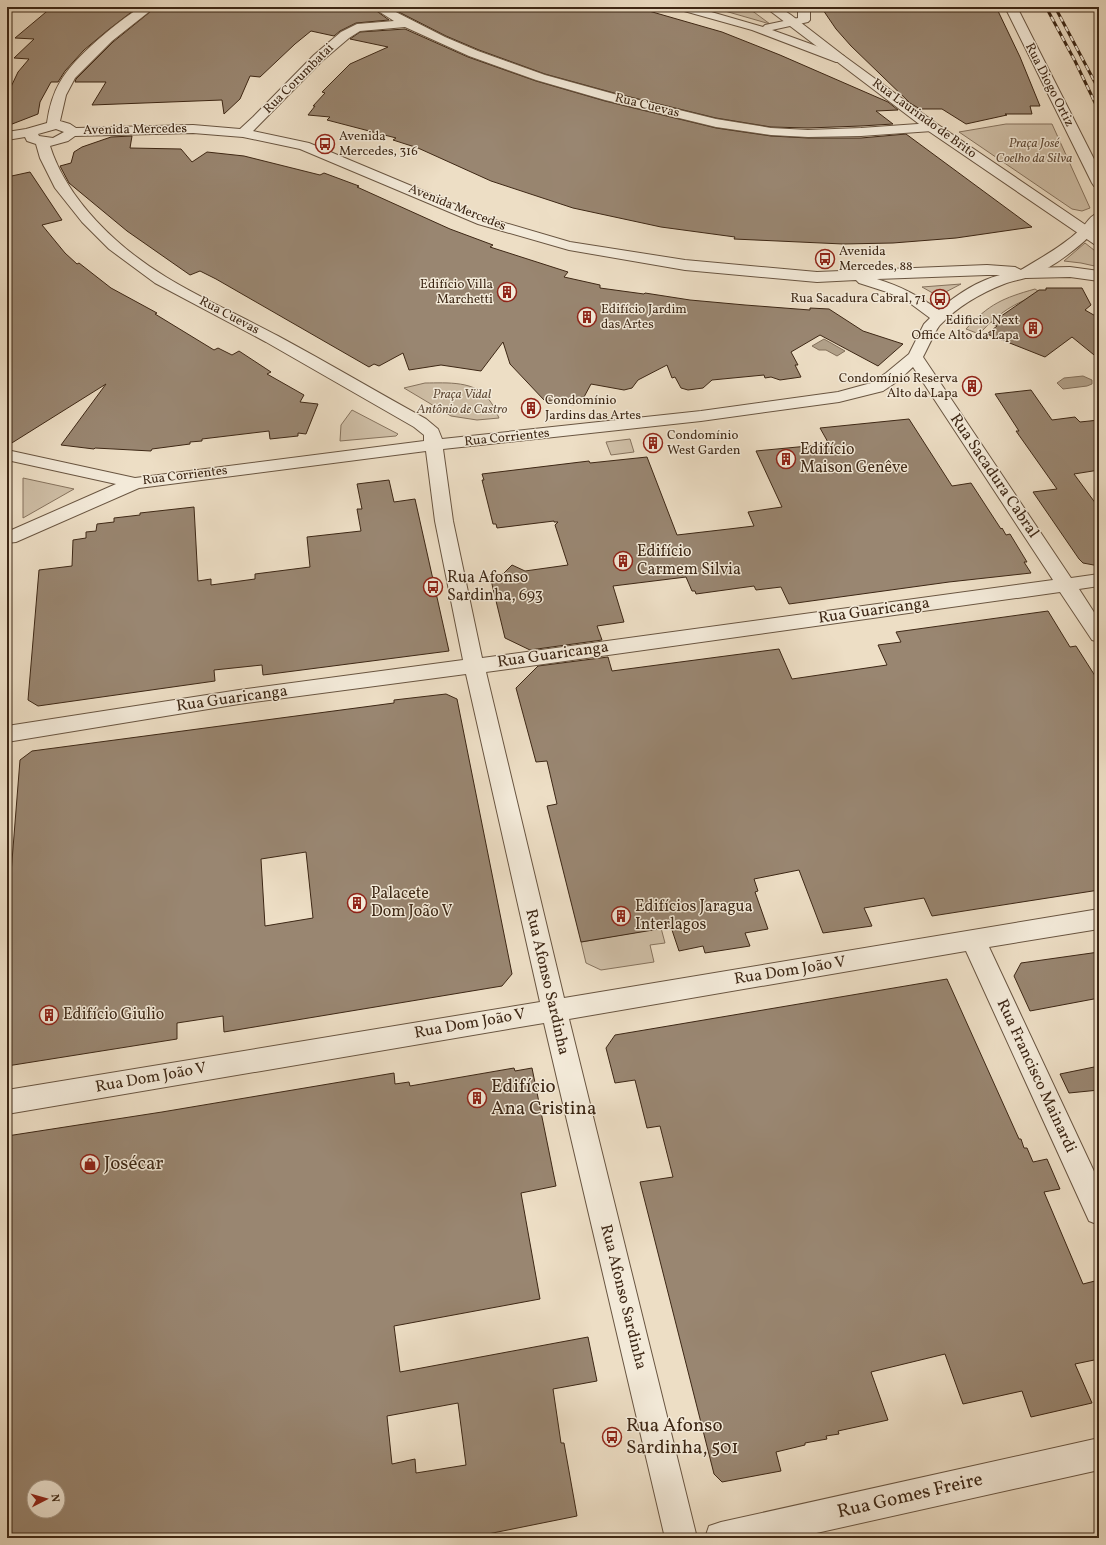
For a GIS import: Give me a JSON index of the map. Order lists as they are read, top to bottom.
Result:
{
  "streets": {
    "street": [
      "Rua Corumbatai",
      "Rua Diogo Ortiz",
      "Rua Cuevas",
      "Rua Laurindo de Brito",
      "Avenida Mercedes",
      "Rua Corrientes",
      "Rua Sacadura Cabral",
      "Rua Guaricanga",
      "Rua Dom João V",
      "Rua Afonso Sardinha",
      "Rua Francisco Mainardi",
      "Rua Gomes Freire"
    ]
  },
  "crossings": [
    ["Rua Corumbatai", "Rua Cuevas"],
    ["Rua Corumbatai", "Avenida Mercedes"],
    ["Rua Cuevas", "Rua Laurindo de Brito"],
    ["Rua Cuevas", "Rua Corrientes"],
    ["Rua Cuevas", "Rua Afonso Sardinha"],
    ["Rua Corrientes", "Rua Sacadura Cabral"],
    ["Rua Corrientes", "Rua Afonso Sardinha"],
    ["Rua Sacadura Cabral", "Rua Guaricanga"],
    ["Rua Guaricanga", "Rua Afonso Sardinha"],
    ["Rua Dom João V", "Rua Afonso Sardinha"],
    ["Rua Dom João V", "Rua Francisco Mainardi"]
  ],
  "parks": ["Praça José Coelho da Silva", "Praça Vidal Antônio de Castro"],
  "places": {
    "bus stop": [
      "Avenida Mercedes, 316",
      "Avenida Mercedes, 88",
      "Rua Sacadura Cabral, 71",
      "Rua Afonso Sardinha, 693",
      "Rua Afonso Sardinha, 501"
    ],
    "building": [
      "Edifício Villa Marchetti",
      "Edifício Jardim das Artes",
      "Edificio Next Office Alto da Lapa",
      "Condomínio Reserva Alto da Lapa",
      "Condomínio Jardins das Artes",
      "Condomínio West Garden",
      "Edifício Maison Genêve",
      "Edifício Carmem Silvia",
      "Palacete Dom João V",
      "Edifícios Jaragua Interlagos",
      "Edifício Giulio",
      "Edifício Ana Cristina"
    ],
    "shop": ["Josécar"]
  },
  "north": "right"
}
